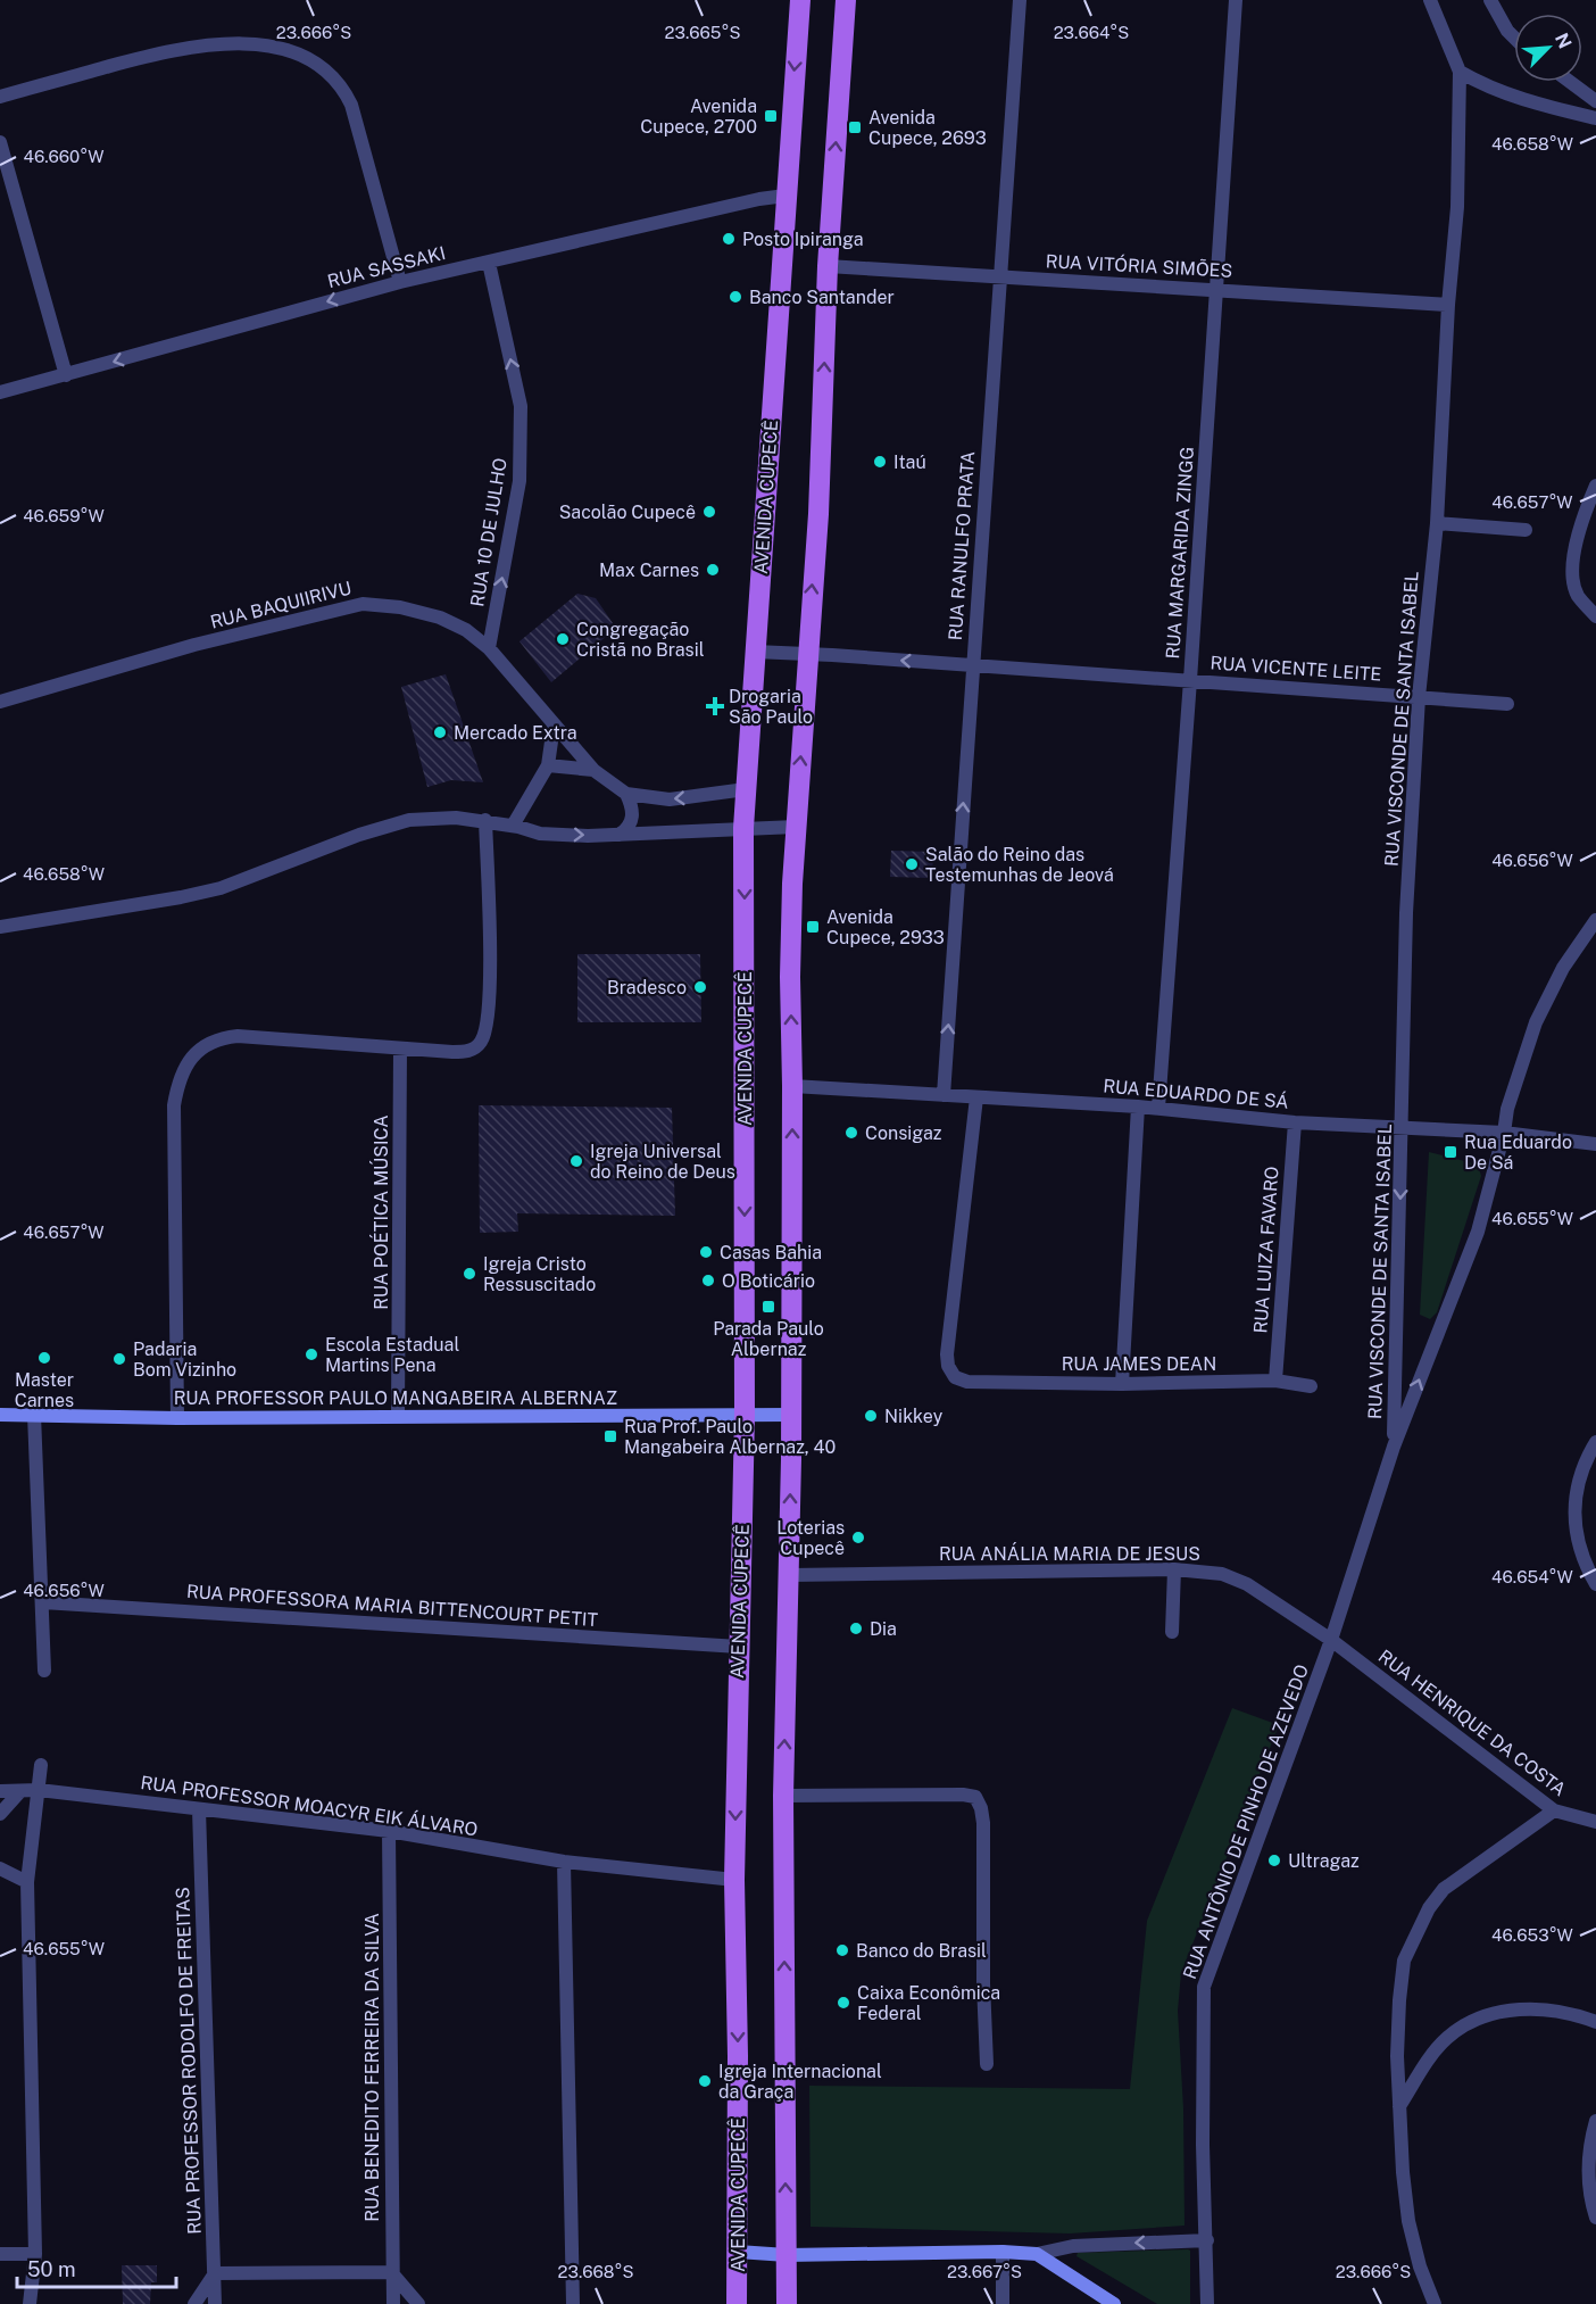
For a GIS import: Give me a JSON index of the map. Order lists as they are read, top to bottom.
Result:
{
  "streets": {
    "main road": ["AVENIDA CUPECÊ"],
    "street": [
      "RUA VITÓRIA SIMÕES",
      "RUA SASSAKI",
      "RUA 10 DE JULHO",
      "RUA RANULFO PRATA",
      "RUA MARGARIDA ZINGG",
      "RUA BAQUIIRIVU",
      "RUA VICENTE LEITE",
      "RUA VISCONDE DE SANTA ISABEL",
      "RUA EDUARDO DE SÁ",
      "RUA POÉTICA MÚSICA",
      "RUA LUIZA FAVARO",
      "RUA JAMES DEAN",
      "RUA PROFESSOR PAULO MANGABEIRA ALBERNAZ",
      "RUA ANÁLIA MARIA DE JESUS",
      "RUA PROFESSORA MARIA BITTENCOURT PETIT",
      "RUA HENRIQUE DA COSTA",
      "RUA PROFESSOR MOACYR EIK ÁLVARO",
      "RUA ANTÔNIO DE PINHO DE AZEVEDO",
      "RUA PROFESSOR RODOLFO DE FREITAS",
      "RUA BENEDITO FERREIRA DA SILVA"
    ]
  },
  "crossings": [
    ["RUA VITÓRIA SIMÕES", "RUA RANULFO PRATA"],
    ["RUA VITÓRIA SIMÕES", "RUA MARGARIDA ZINGG"],
    ["RUA VITÓRIA SIMÕES", "RUA VISCONDE DE SANTA ISABEL"],
    ["RUA SASSAKI", "AVENIDA CUPECÊ"],
    ["RUA SASSAKI", "RUA 10 DE JULHO"],
    ["AVENIDA CUPECÊ", "RUA BAQUIIRIVU"],
    ["AVENIDA CUPECÊ", "RUA VICENTE LEITE"],
    ["AVENIDA CUPECÊ", "RUA PROFESSOR PAULO MANGABEIRA ALBERNAZ"],
    ["AVENIDA CUPECÊ", "RUA PROFESSORA MARIA BITTENCOURT PETIT"],
    ["AVENIDA CUPECÊ", "RUA PROFESSOR MOACYR EIK ÁLVARO"],
    ["RUA 10 DE JULHO", "RUA BAQUIIRIVU"],
    ["RUA RANULFO PRATA", "RUA VICENTE LEITE"],
    ["RUA RANULFO PRATA", "RUA EDUARDO DE SÁ"],
    ["RUA MARGARIDA ZINGG", "RUA VICENTE LEITE"],
    ["RUA MARGARIDA ZINGG", "RUA EDUARDO DE SÁ"],
    ["RUA VICENTE LEITE", "RUA VISCONDE DE SANTA ISABEL"],
    ["RUA VISCONDE DE SANTA ISABEL", "RUA EDUARDO DE SÁ"],
    ["RUA VISCONDE DE SANTA ISABEL", "RUA ANTÔNIO DE PINHO DE AZEVEDO"],
    ["RUA EDUARDO DE SÁ", "RUA LUIZA FAVARO"],
    ["RUA EDUARDO DE SÁ", "RUA JAMES DEAN"],
    ["RUA POÉTICA MÚSICA", "RUA PROFESSOR PAULO MANGABEIRA ALBERNAZ"],
    ["RUA LUIZA FAVARO", "RUA JAMES DEAN"],
    ["RUA ANÁLIA MARIA DE JESUS", "RUA HENRIQUE DA COSTA"],
    ["RUA ANÁLIA MARIA DE JESUS", "RUA ANTÔNIO DE PINHO DE AZEVEDO"],
    ["RUA HENRIQUE DA COSTA", "RUA ANTÔNIO DE PINHO DE AZEVEDO"],
    ["RUA PROFESSOR MOACYR EIK ÁLVARO", "RUA PROFESSOR RODOLFO DE FREITAS"],
    ["RUA PROFESSOR MOACYR EIK ÁLVARO", "RUA BENEDITO FERREIRA DA SILVA"]
  ],
  "one_way": ["RUA SASSAKI", "RUA 10 DE JULHO", "RUA RANULFO PRATA"],
  "places": {
    "transit": [
      "Avenida Cupece, 2700",
      "Avenida Cupece, 2693",
      "Avenida Cupece, 2933",
      "Rua Eduardo De Sá",
      "Parada Paulo Albernaz",
      "Rua Prof. Paulo Mangabeira Albernaz, 40"
    ],
    "other": [
      "Posto Ipiranga",
      "Banco Santander",
      "Itaú",
      "Sacolão Cupecê",
      "Max Carnes",
      "Congregação Cristã no Brasil",
      "Mercado Extra",
      "Salão do Reino das Testemunhas de Jeová",
      "Bradesco",
      "Consigaz",
      "Igreja Universal do Reino de Deus",
      "Casas Bahia",
      "Igreja Cristo Ressuscitado",
      "O Boticário",
      "Escola Estadual Martins Pena",
      "Master Carnes",
      "Padaria Bom Vizinho",
      "Nikkey",
      "Loterias Cupecê",
      "Dia",
      "Ultragaz",
      "Banco do Brasil",
      "Caixa Econômica Federal",
      "Igreja Internacional da Graça"
    ],
    "health": ["Drogaria São Paulo"]
  },
  "scale_bar": "50 m",
  "north": "top right",
  "coordinates": [
    "23.666°S",
    "23.665°S",
    "23.664°S",
    "46.658°W",
    "46.660°W",
    "46.657°W",
    "46.659°W",
    "46.656°W",
    "46.655°W",
    "46.654°W",
    "46.653°W",
    "23.668°S",
    "23.667°S"
  ]
}
